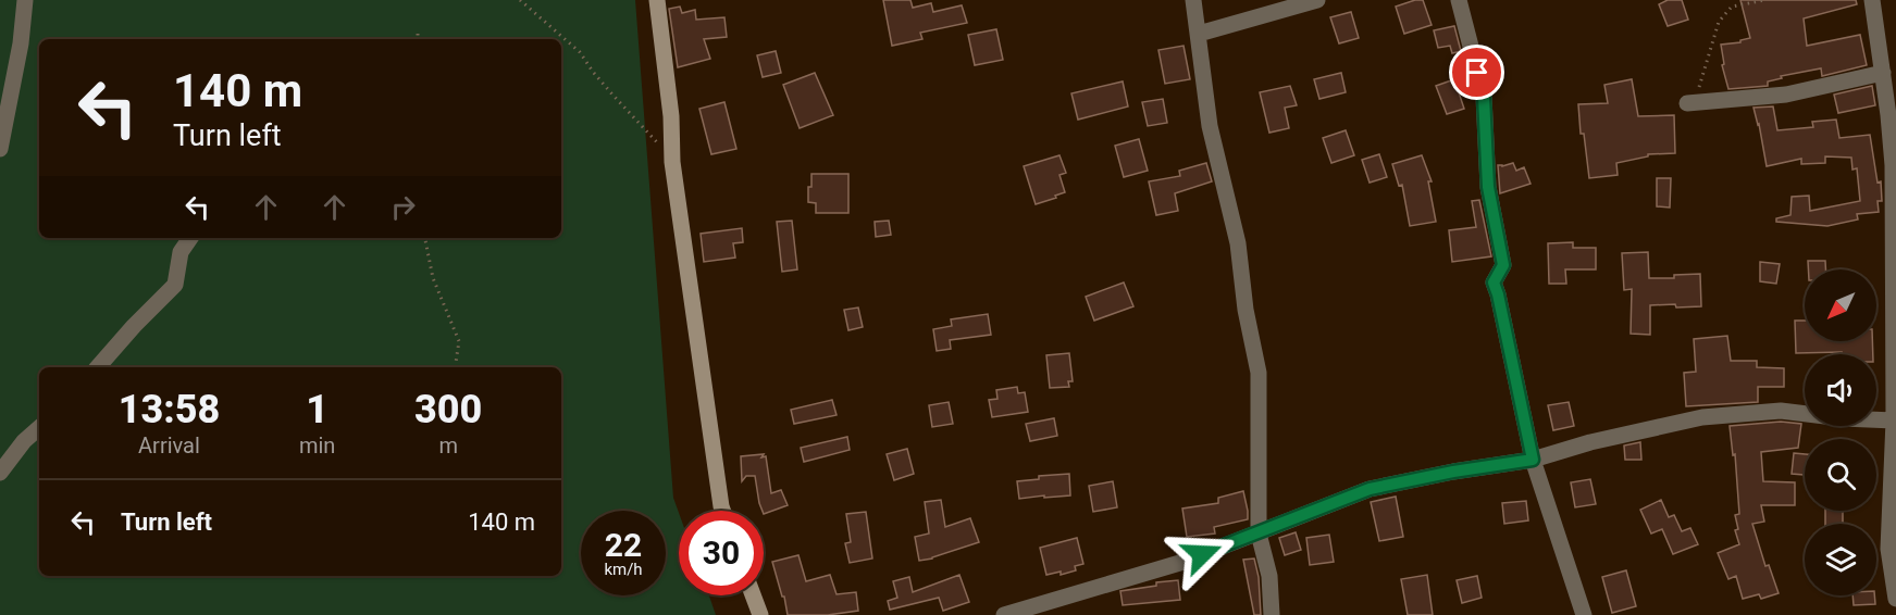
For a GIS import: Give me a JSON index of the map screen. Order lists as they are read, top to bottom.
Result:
{
  "north": "bottom left",
  "page": {
    "turn": ["140 m", "Turn left"],
    "eta": [
      "13:58",
      "Arrival",
      "1",
      "min",
      "300",
      "m"
    ],
    "list": [
      {
        "name": "Turn left",
        "value": "140 m"
      }
    ],
    "speed": "22 km/h",
    "limit": "30"
  }
}
